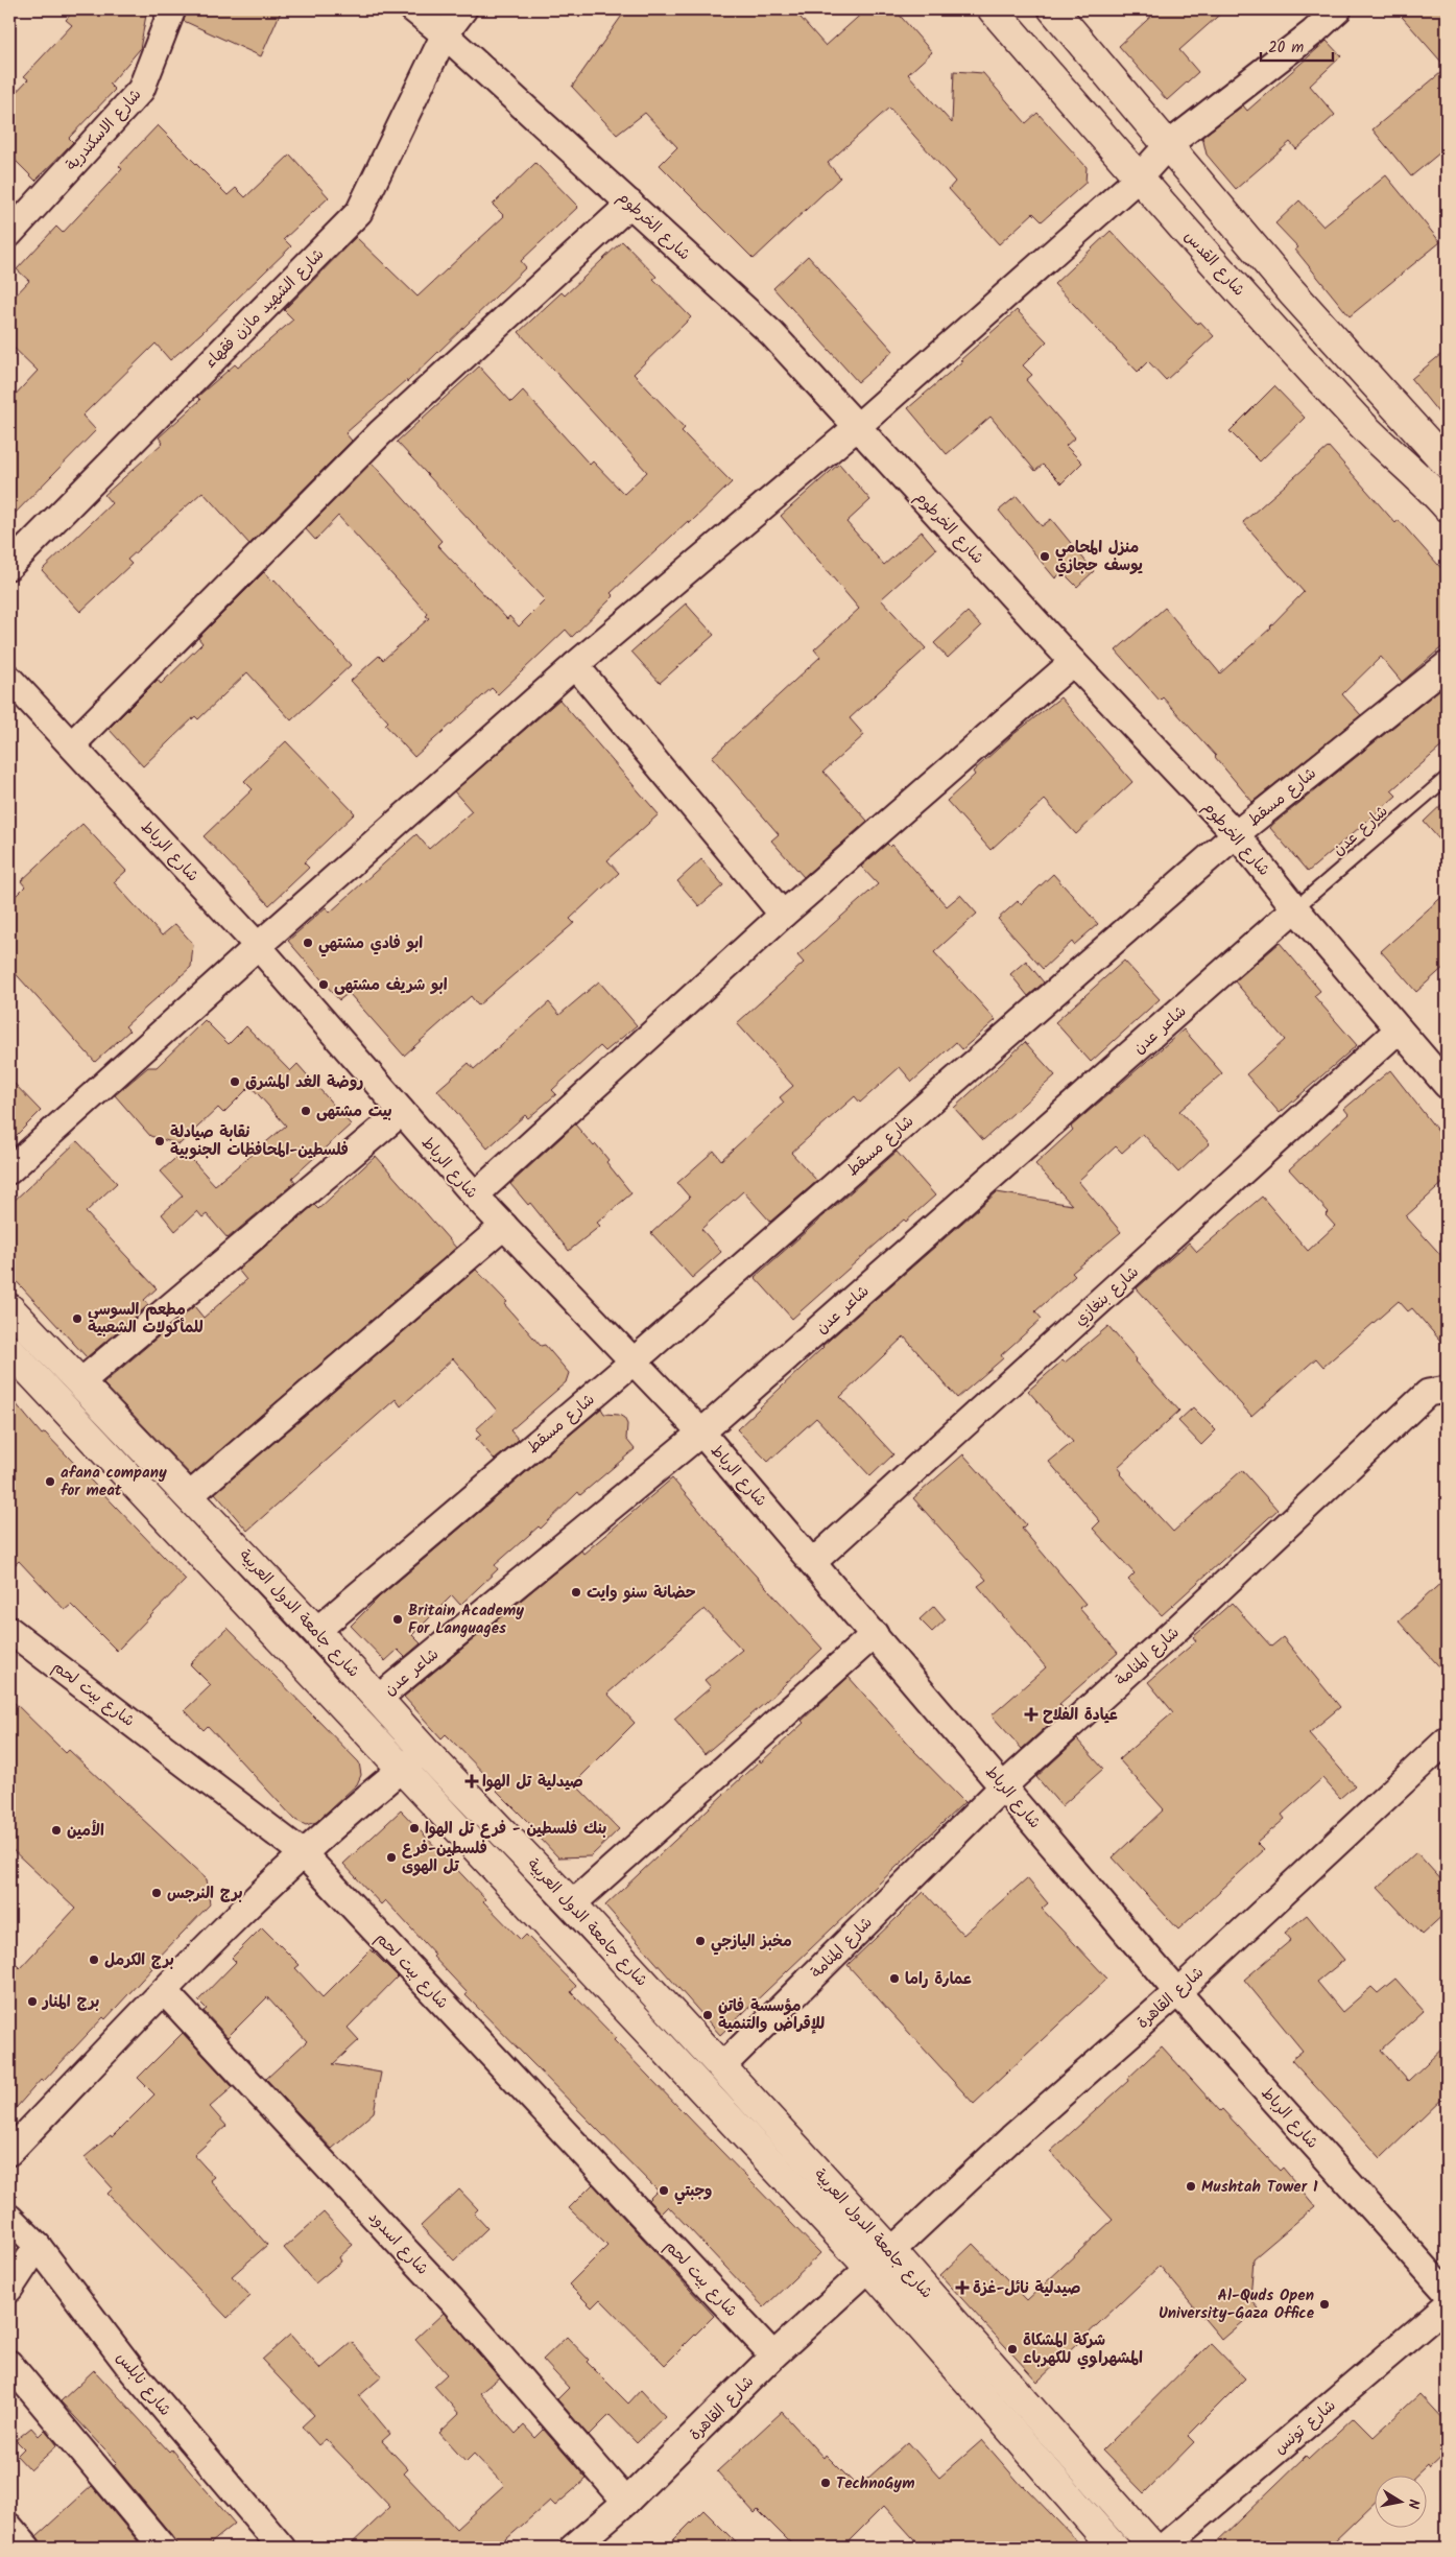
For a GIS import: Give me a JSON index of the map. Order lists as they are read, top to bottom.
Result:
{
  "streets": {
    "main road": ["شارع القدس", "شارع جامعة الدول العربية"],
    "street": [
      "شارع الاسكندرية",
      "شارع الخرطوم",
      "شارع الشهيد مازن فقهاء",
      "شارع مسقط",
      "شارع الرباط",
      "شاعر عدن",
      "شارع بنغازي",
      "شارع المنامة",
      "شارع بيت لحم",
      "شارع القاهرة",
      "شارع اسدود",
      "شارع نابلس",
      "شارع تونس"
    ],
    "lane": ["شارع عدن"]
  },
  "crossings": [
    ["شارع الخرطوم", "شارع الشهيد مازن فقهاء"],
    ["شارع الخرطوم", "شارع مسقط"],
    ["شارع الخرطوم", "شارع عدن"],
    ["شارع الخرطوم", "شاعر عدن"],
    ["شارع الخرطوم", "شارع بنغازي"],
    ["شارع مسقط", "شارع الرباط"],
    ["شارع مسقط", "شارع جامعة الدول العربية"],
    ["شارع عدن", "شاعر عدن"],
    ["شارع الرباط", "شاعر عدن"],
    ["شارع الرباط", "شارع بنغازي"],
    ["شارع الرباط", "شارع المنامة"],
    ["شارع الرباط", "شارع القاهرة"],
    ["شاعر عدن", "شارع جامعة الدول العربية"],
    ["شارع جامعة الدول العربية", "شارع المنامة"],
    ["شارع جامعة الدول العربية", "شارع القاهرة"],
    ["شارع جامعة الدول العربية", "شارع تونس"],
    ["شارع بيت لحم", "شارع القاهرة"],
    ["شارع القاهرة", "شارع اسدود"]
  ],
  "places": {
    "other": [
      "منزل المحامي يوسف حجازي",
      "ابو فادي مشتهي",
      "ابو شريف مشتهى",
      "روضة الغد المشرق",
      "بيت مشتهى",
      "نقابة صيادلة فلسطين-المحافظات الجنوبية",
      "مطعم السوسي للمأكولات الشعبية",
      "afana company for meat",
      "حضانة سنو وايت",
      "Britain Academy For Languages",
      "بنك فلسطين - فرع تل الهوا",
      "الأمين",
      "فلسطين-فرع تل الهوى",
      "برج النرجس",
      "مخبز اليازجي",
      "برج الكرمل",
      "عمارة راما",
      "برج المنار",
      "مؤسسة فاتن للإقراض والتنمية",
      "Mushtah Tower 1",
      "وجبتي",
      "Al-Quds Open University-Gaza Office",
      "شركة المشكاة المشهراوي للكهرباء",
      "TechnoGym"
    ],
    "health": ["عيادة الفلاح", "صيدلية تل الهوا", "صيدلية نائل-غزة"]
  },
  "scale_bar": "20 m",
  "north": "right"
}
